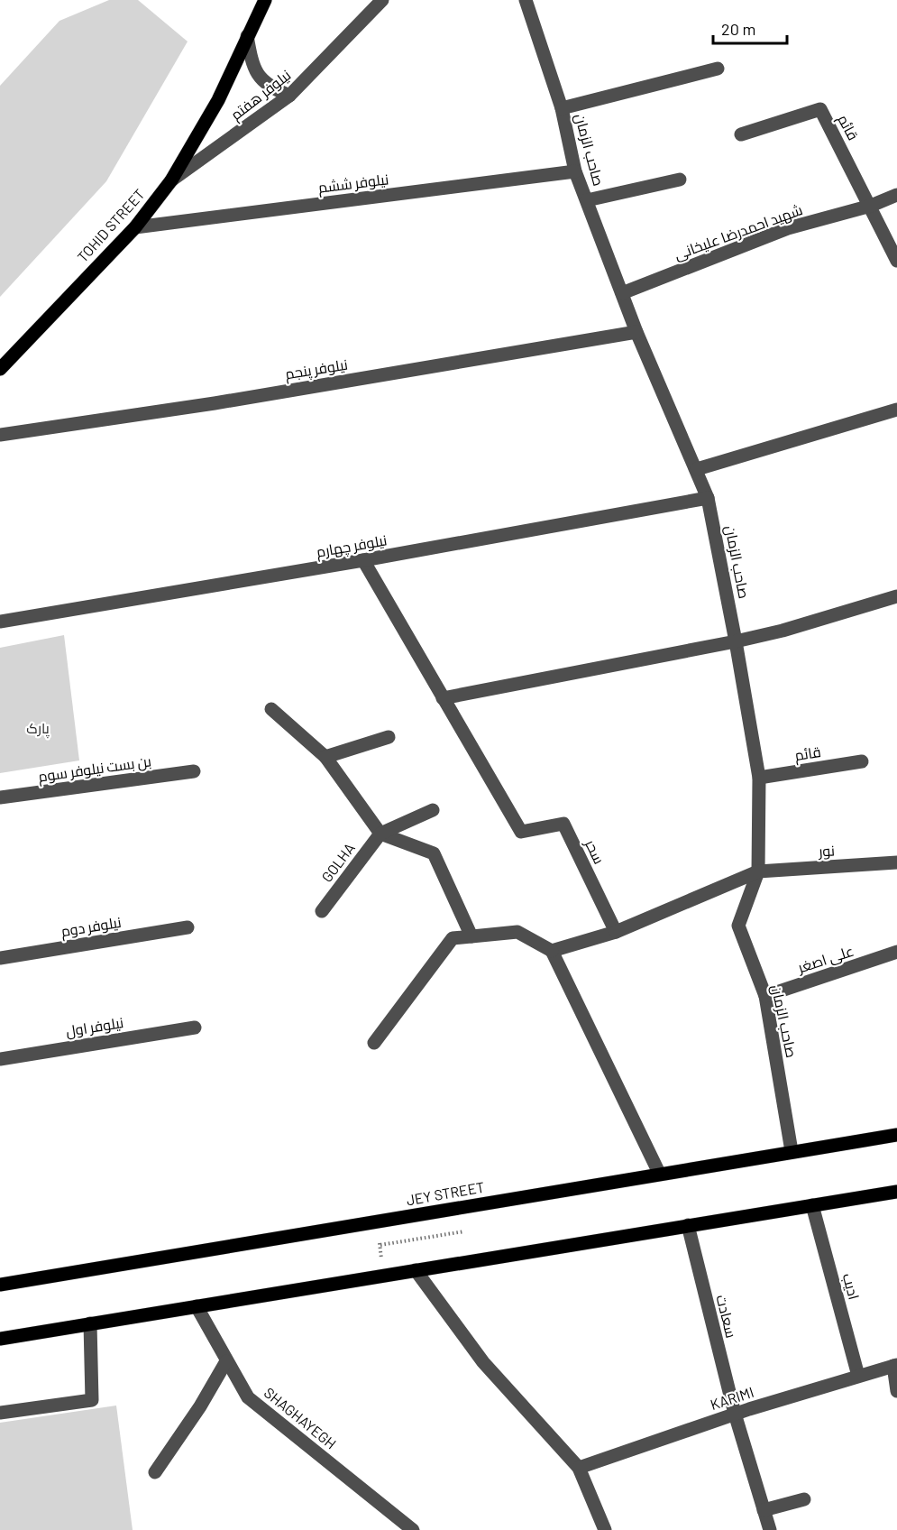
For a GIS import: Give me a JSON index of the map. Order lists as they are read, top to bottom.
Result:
{
  "streets": {
    "main road": ["TOHID STREET", "JEY STREET"],
    "street": [
      "نیلوفر هفتم",
      "قائم",
      "صاحب الزمان",
      "نیلوفر ششم",
      "شهید احمدرضا علیخانی",
      "نیلوفر پنجم",
      "نیلوفر چهارم",
      "بن بست نیلوفر سوم",
      "نور",
      "سحر",
      "GOLHA",
      "نیلوفر دوم",
      "علی اصغر",
      "نیلوفر اول",
      "ادیب",
      "سعادت",
      "KARIMI",
      "SHAGHAYEGH"
    ]
  },
  "crossings": [
    ["نیلوفر هفتم", "TOHID STREET"],
    ["قائم", "صاحب الزمان"],
    ["قائم", "شهید احمدرضا علیخانی"],
    ["صاحب الزمان", "نیلوفر ششم"],
    ["صاحب الزمان", "شهید احمدرضا علیخانی"],
    ["صاحب الزمان", "نیلوفر پنجم"],
    ["صاحب الزمان", "نیلوفر چهارم"],
    ["صاحب الزمان", "نور"],
    ["صاحب الزمان", "علی اصغر"],
    ["صاحب الزمان", "JEY STREET"],
    ["نیلوفر ششم", "TOHID STREET"],
    ["نیلوفر چهارم", "سحر"],
    ["نور", "سحر"],
    ["ادیب", "KARIMI"],
    ["سعادت", "KARIMI"]
  ],
  "parks": ["پارک"],
  "scale_bar": "20 m"
}
